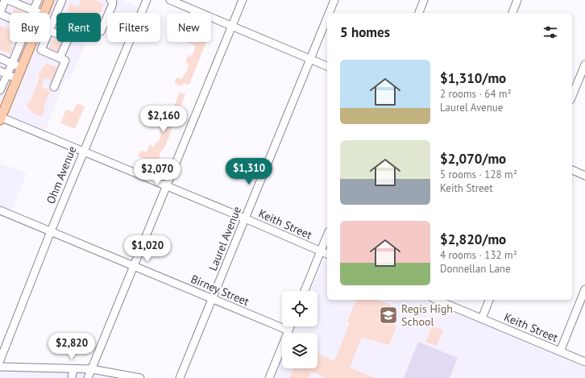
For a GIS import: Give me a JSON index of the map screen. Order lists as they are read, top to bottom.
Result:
{
  "streets": {
    "street": [
      "Ohm Avenue",
      "Keith Street",
      "Laurel Avenue",
      "Birney Street"
    ]
  },
  "crossings": [
    ["Ohm Avenue", "Keith Street"],
    ["Ohm Avenue", "Birney Street"],
    ["Keith Street", "Laurel Avenue"],
    ["Laurel Avenue", "Birney Street"]
  ],
  "places": {
    "school or university": ["Regis High School"]
  },
  "page": {
    "chip": [
      "Buy",
      "Rent",
      "Filters",
      "New"
    ],
    "heading": "5 homes",
    "list": [
      {
        "name": "$1,310/mo",
        "note": "2 rooms · 64 m² · Laurel Avenue"
      },
      {
        "name": "$2,070/mo",
        "note": "5 rooms · 128 m² · Keith Street"
      },
      {
        "name": "$2,820/mo",
        "note": "4 rooms · 132 m² · Donnellan Lane"
      }
    ],
    "price": [
      "$2,160",
      "$1,310",
      "$2,070",
      "$1,020",
      "$2,820"
    ]
  }
}
